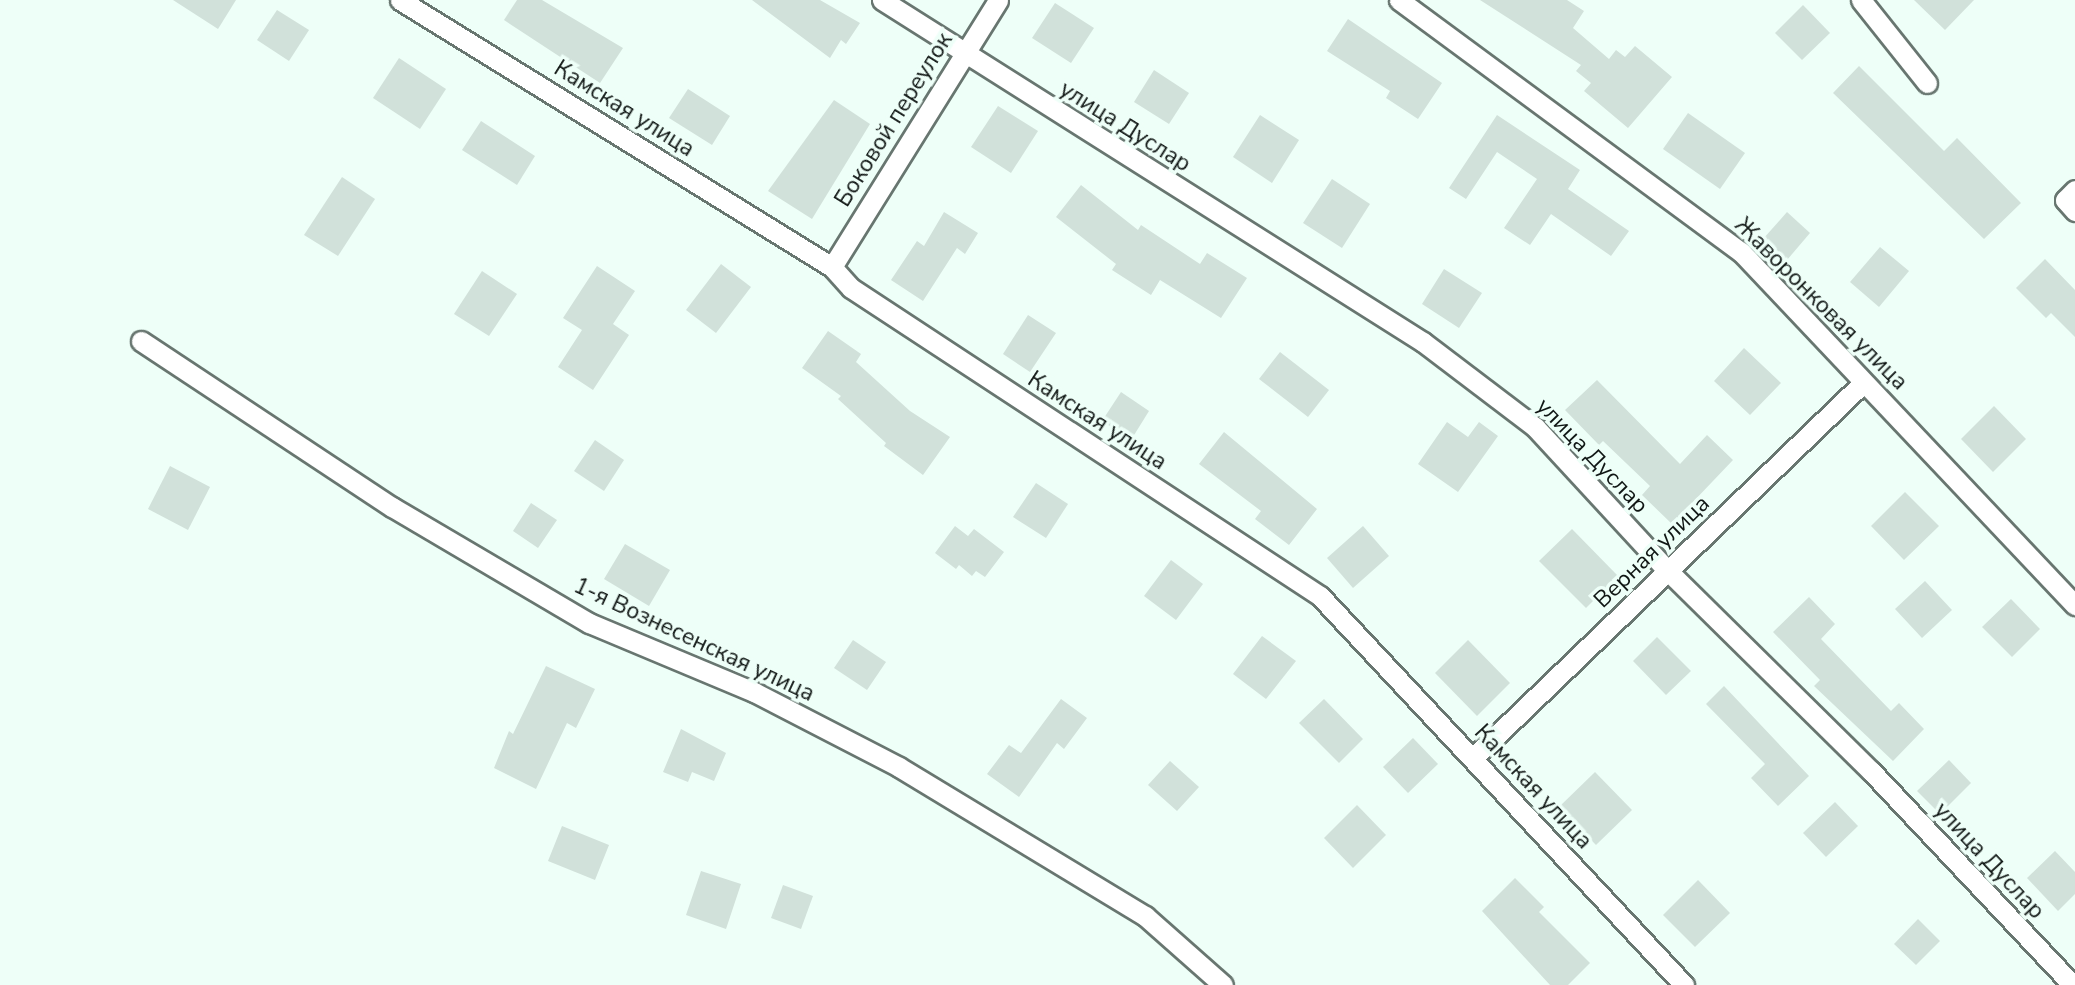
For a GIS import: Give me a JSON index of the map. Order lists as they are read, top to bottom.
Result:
{
  "streets": {
    "street": [
      "Камская улица",
      "Боковой переулок",
      "улица Дуслар",
      "Жаворонковая улица",
      "Верная улица",
      "1-я Вознесенская улица"
    ]
  },
  "crossings": [
    ["Камская улица", "Боковой переулок"],
    ["Камская улица", "Верная улица"],
    ["Боковой переулок", "улица Дуслар"],
    ["улица Дуслар", "Верная улица"],
    ["Жаворонковая улица", "Верная улица"]
  ]
}
